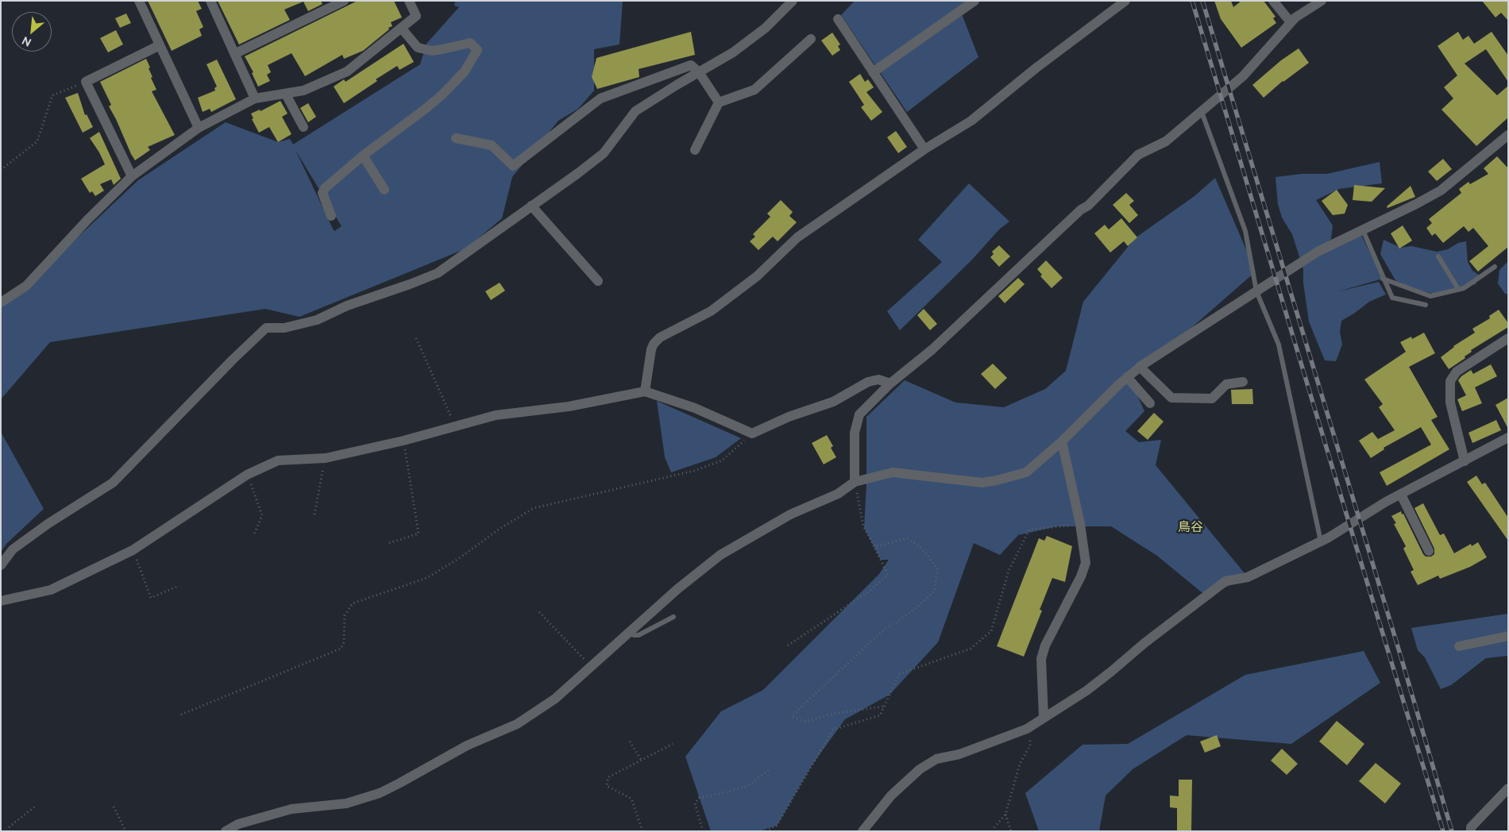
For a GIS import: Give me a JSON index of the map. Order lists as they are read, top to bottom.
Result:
{
  "districts": ["鳥谷"],
  "north": "bottom left"
}
